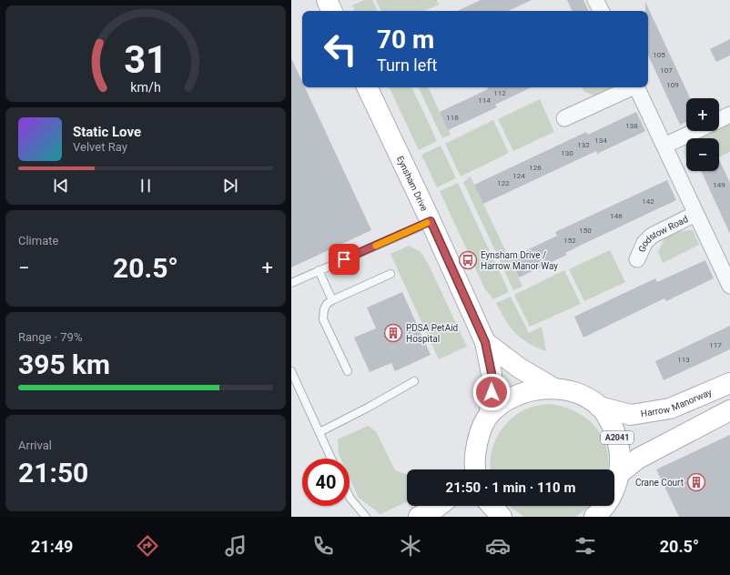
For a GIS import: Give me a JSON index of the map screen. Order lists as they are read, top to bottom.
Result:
{
  "streets": {
    "main road": ["Eynsham Drive", "Harrow Manorway", "A2041"],
    "street": ["Godstow Road"]
  },
  "crossings": [
    ["Eynsham Drive", "A2041"],
    ["Harrow Manorway", "A2041"]
  ],
  "places": {
    "bus stop": ["Eynsham Drive / Harrow Manor Way"],
    "building": ["PDSA PetAid Hospital", "Crane Court"]
  },
  "house_numbers": [
    "105",
    "107",
    "109",
    "112",
    "114",
    "118",
    "138",
    "134",
    "132",
    "130",
    "126",
    "124",
    "122",
    "149",
    "142",
    "146",
    "150",
    "152",
    "117",
    "113"
  ],
  "page": {
    "turn": ["70 m", "Turn left"],
    "map_buttons": ["+", "−"],
    "song": ["Static Love", "Velvet Ray"],
    "tile": [
      "Climate",
      ["Range · 79%", "395 km"],
      ["Arrival", "21:50"]
    ],
    "heat": ["−", "20.5°", "+"],
    "limit": "40",
    "trip": "21:50 · 1 min · 110 m",
    "tabs": ["21:49", "20.5°"],
    "gauge": ["31", "km/h"]
  }
}
